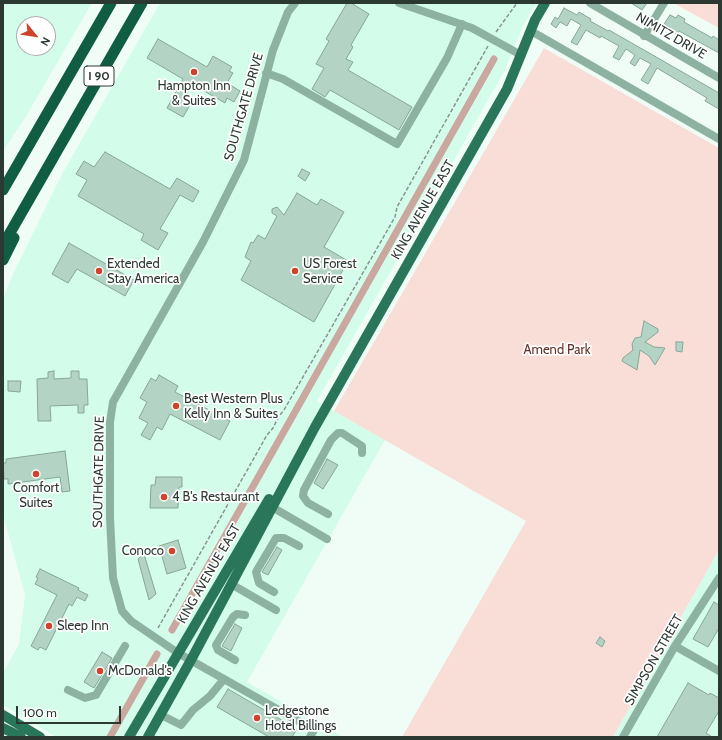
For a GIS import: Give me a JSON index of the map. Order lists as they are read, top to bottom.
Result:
{
  "streets": {
    "highway": ["I 90"],
    "main road": ["KING AVENUE EAST"],
    "street": ["NIMITZ DRIVE", "SOUTHGATE DRIVE", "SIMPSON STREET"]
  },
  "crossings": [
    ["SOUTHGATE DRIVE", "KING AVENUE EAST"]
  ],
  "parks": ["Amend Park"],
  "places": [
    "Hampton Inn & Suites",
    "Extended Stay America",
    "US Forest Service",
    "Best Western Plus Kelly Inn & Suites",
    "Comfort Suites",
    "4 B's Restaurant",
    "Conoco",
    "Sleep Inn",
    "McDonald's",
    "Ledgestone Hotel Billings"
  ],
  "scale_bar": "100 m",
  "north": "bottom right"
}
